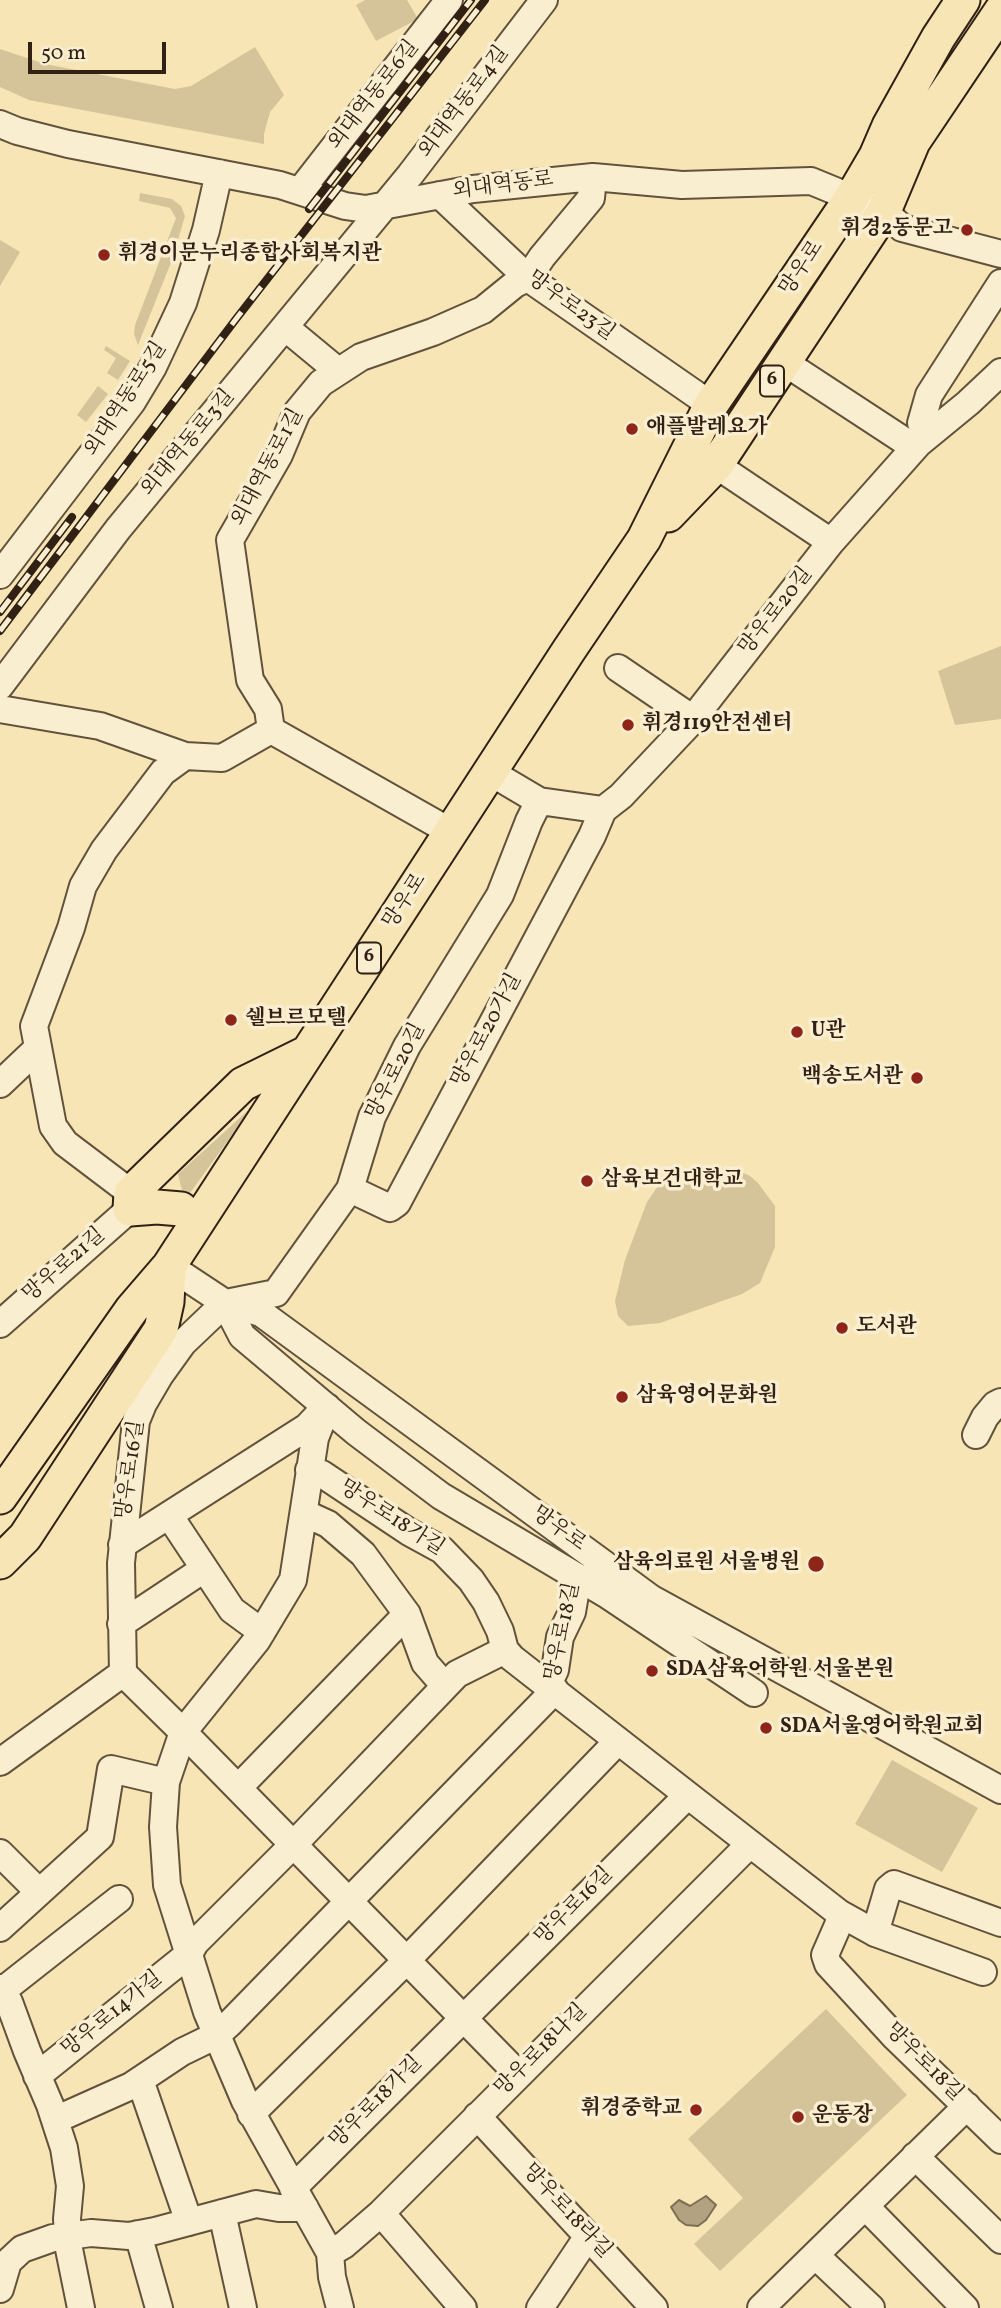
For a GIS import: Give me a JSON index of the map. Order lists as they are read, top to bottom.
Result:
{
  "streets": {
    "main road": ["망우로", "6"],
    "street": [
      "외대역동로6길",
      "외대역동로4길",
      "외대역동로",
      "망우로23길",
      "외대역동로5길",
      "외대역동로3길",
      "외대역동로1길",
      "망우로20길",
      "망우로20가길",
      "망우로21길",
      "망우로16길",
      "망우로18가길",
      "망우로18길",
      "망우로14가길",
      "망우로18나길",
      "망우로18라길"
    ]
  },
  "crossings": [
    ["외대역동로6길", "외대역동로"],
    ["외대역동로4길", "외대역동로"],
    ["외대역동로4길", "외대역동로3길"],
    ["외대역동로", "망우로"],
    ["외대역동로", "망우로23길"],
    ["외대역동로", "외대역동로5길"],
    ["외대역동로", "외대역동로3길"],
    ["외대역동로", "외대역동로1길"],
    ["망우로", "망우로23길"],
    ["망우로", "망우로20길"],
    ["망우로", "망우로16길"],
    ["망우로", "망우로18길"],
    ["망우로23길", "외대역동로1길"],
    ["망우로20길", "망우로20가길"],
    ["망우로20길", "망우로16길"],
    ["망우로20길", "망우로18길"],
    ["망우로16길", "망우로18가길"],
    ["망우로16길", "망우로18길"],
    ["망우로18가길", "망우로18길"],
    ["망우로18가길", "망우로14가길"],
    ["망우로18가길", "망우로18나길"],
    ["망우로18길", "망우로18나길"],
    ["망우로18나길", "망우로18라길"]
  ],
  "places": [
    "휘경2동문고",
    "휘경이문누리종합사회복지관",
    "애플발레요가",
    "휘경119안전센터",
    "쉘브르모텔",
    "U관",
    "백송도서관",
    "삼육보건대학교",
    "도서관",
    "삼육영어문화원",
    "삼육의료원 서울병원",
    "SDA삼육어학원 서울본원",
    "SDA서울영어학원교회",
    "휘경중학교",
    "운동장"
  ],
  "scale_bar": "50 m"
}
